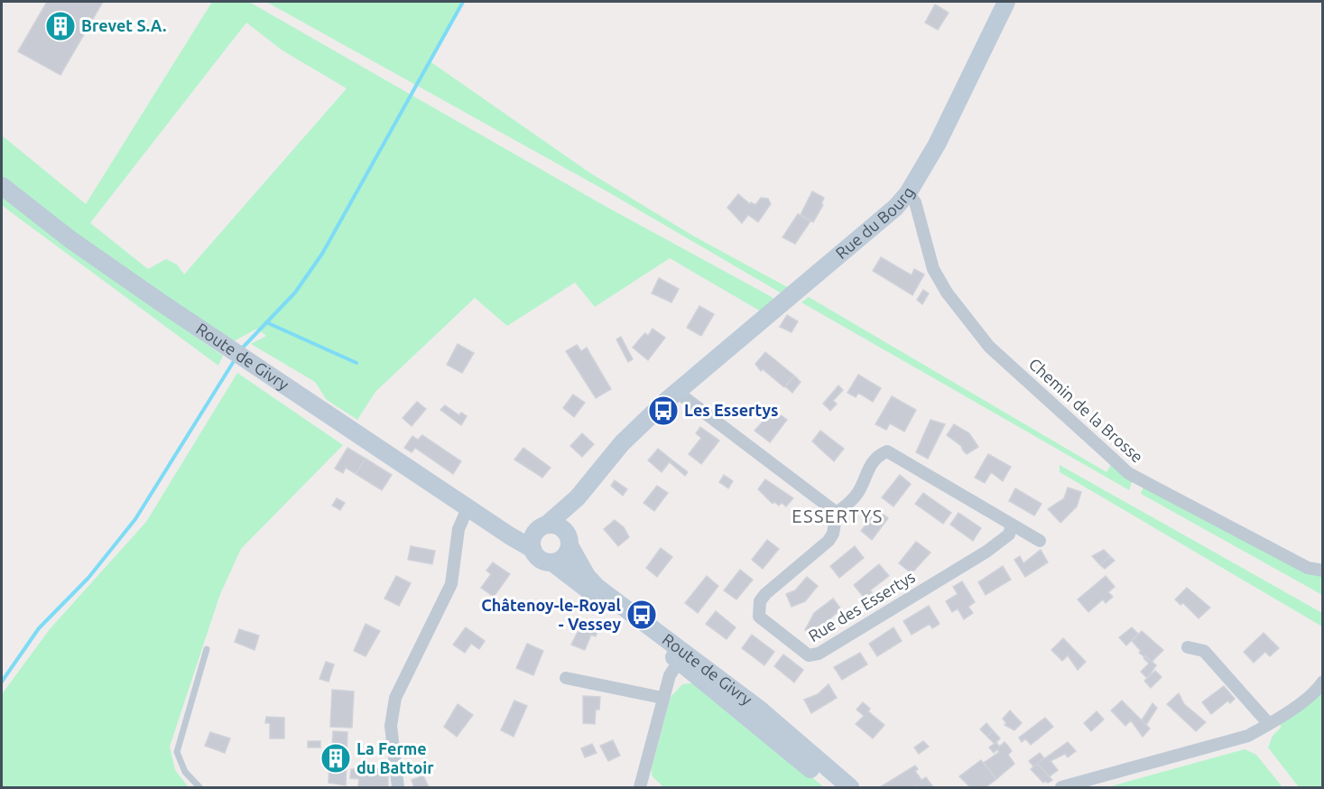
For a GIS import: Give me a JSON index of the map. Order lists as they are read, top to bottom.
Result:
{
  "streets": {
    "main road": ["Rue du Bourg", "Route de Givry"],
    "street": ["Chemin de la Brosse", "Rue des Essertys"]
  },
  "crossings": [
    ["Rue du Bourg", "Route de Givry"],
    ["Rue du Bourg", "Chemin de la Brosse"]
  ],
  "districts": ["ESSERTYS"],
  "places": {
    "building": ["Brevet S.A.", "La Ferme du Battoir"],
    "bus stop": ["Les Essertys", "Châtenoy-le-Royal - Vessey"]
  }
}
